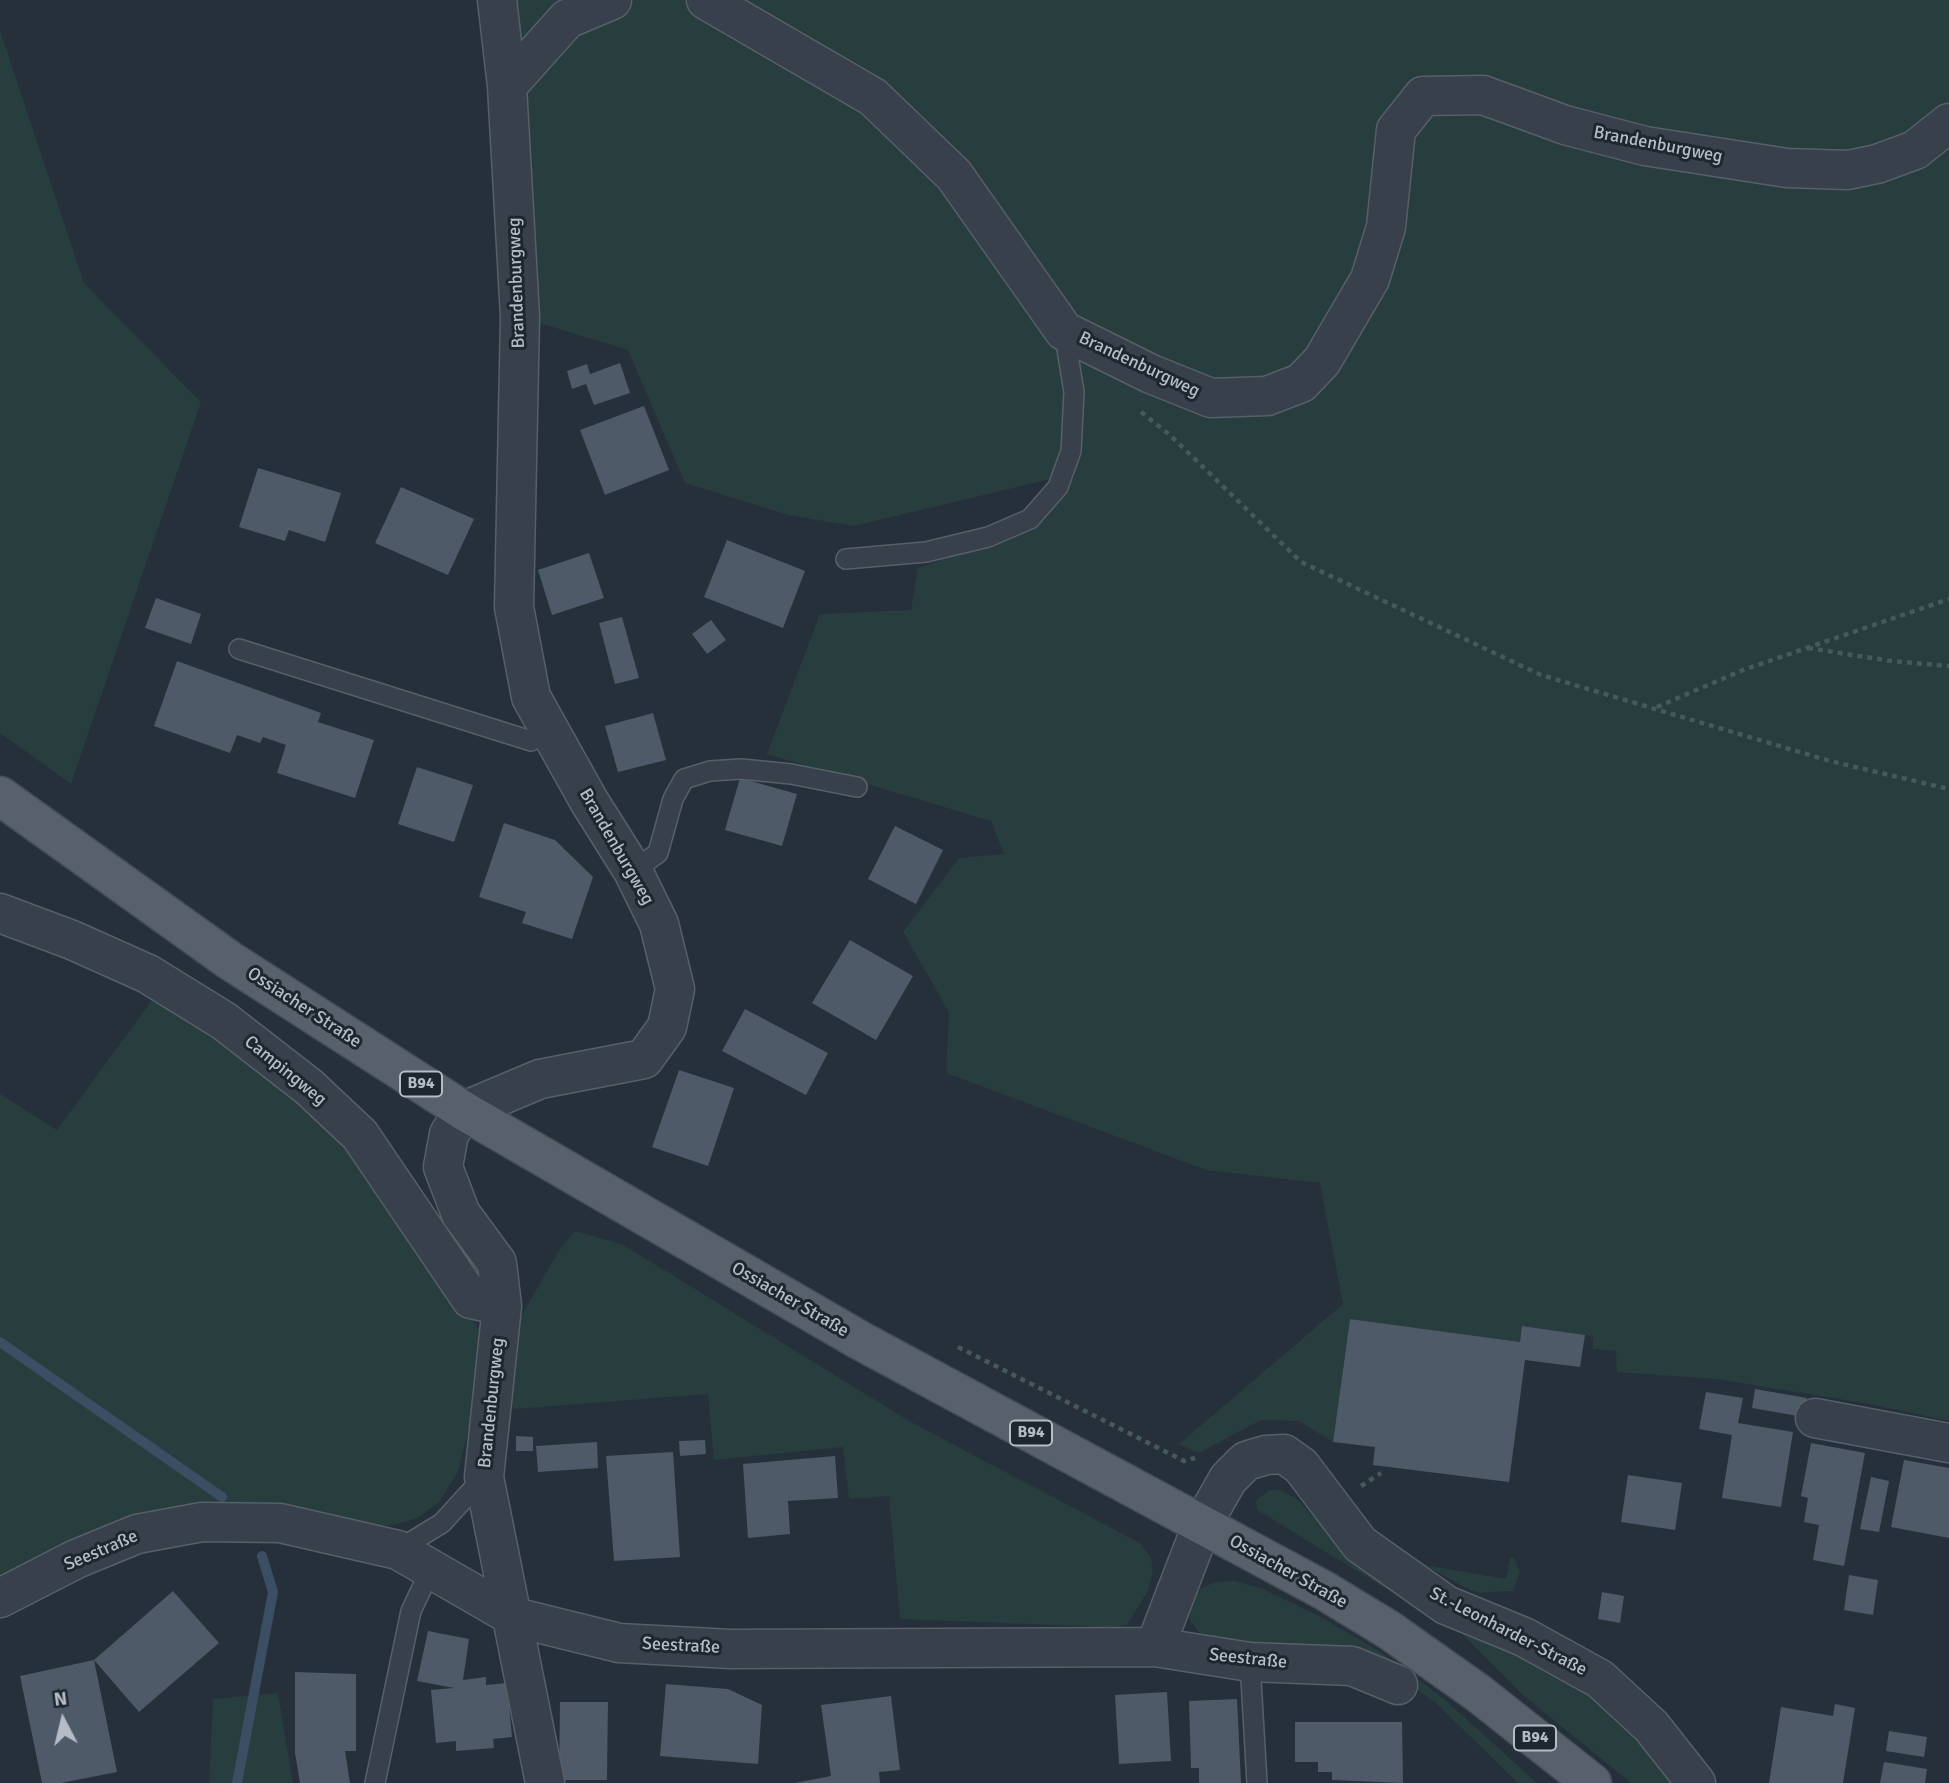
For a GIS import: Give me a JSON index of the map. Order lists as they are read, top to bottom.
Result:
{
  "streets": {
    "main road": ["Ossiacher Straße", "B94"],
    "street": [
      "Brandenburgweg",
      "Campingweg",
      "Seestraße",
      "St.-Leonharder-Straße"
    ]
  },
  "crossings": [
    ["Brandenburgweg", "Ossiacher Straße"],
    ["Brandenburgweg", "Campingweg"],
    ["Brandenburgweg", "Seestraße"],
    ["Ossiacher Straße", "St.-Leonharder-Straße"],
    ["Seestraße", "St.-Leonharder-Straße"]
  ],
  "north": "top"
}
